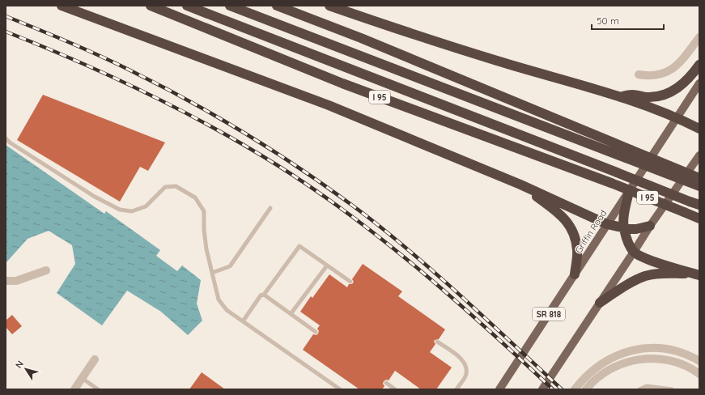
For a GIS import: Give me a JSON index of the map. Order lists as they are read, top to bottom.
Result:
{
  "streets": {
    "highway": ["I 95"],
    "main road": ["Griffin Road", "SR 818"]
  },
  "scale_bar": "50 m",
  "north": "top left"
}
